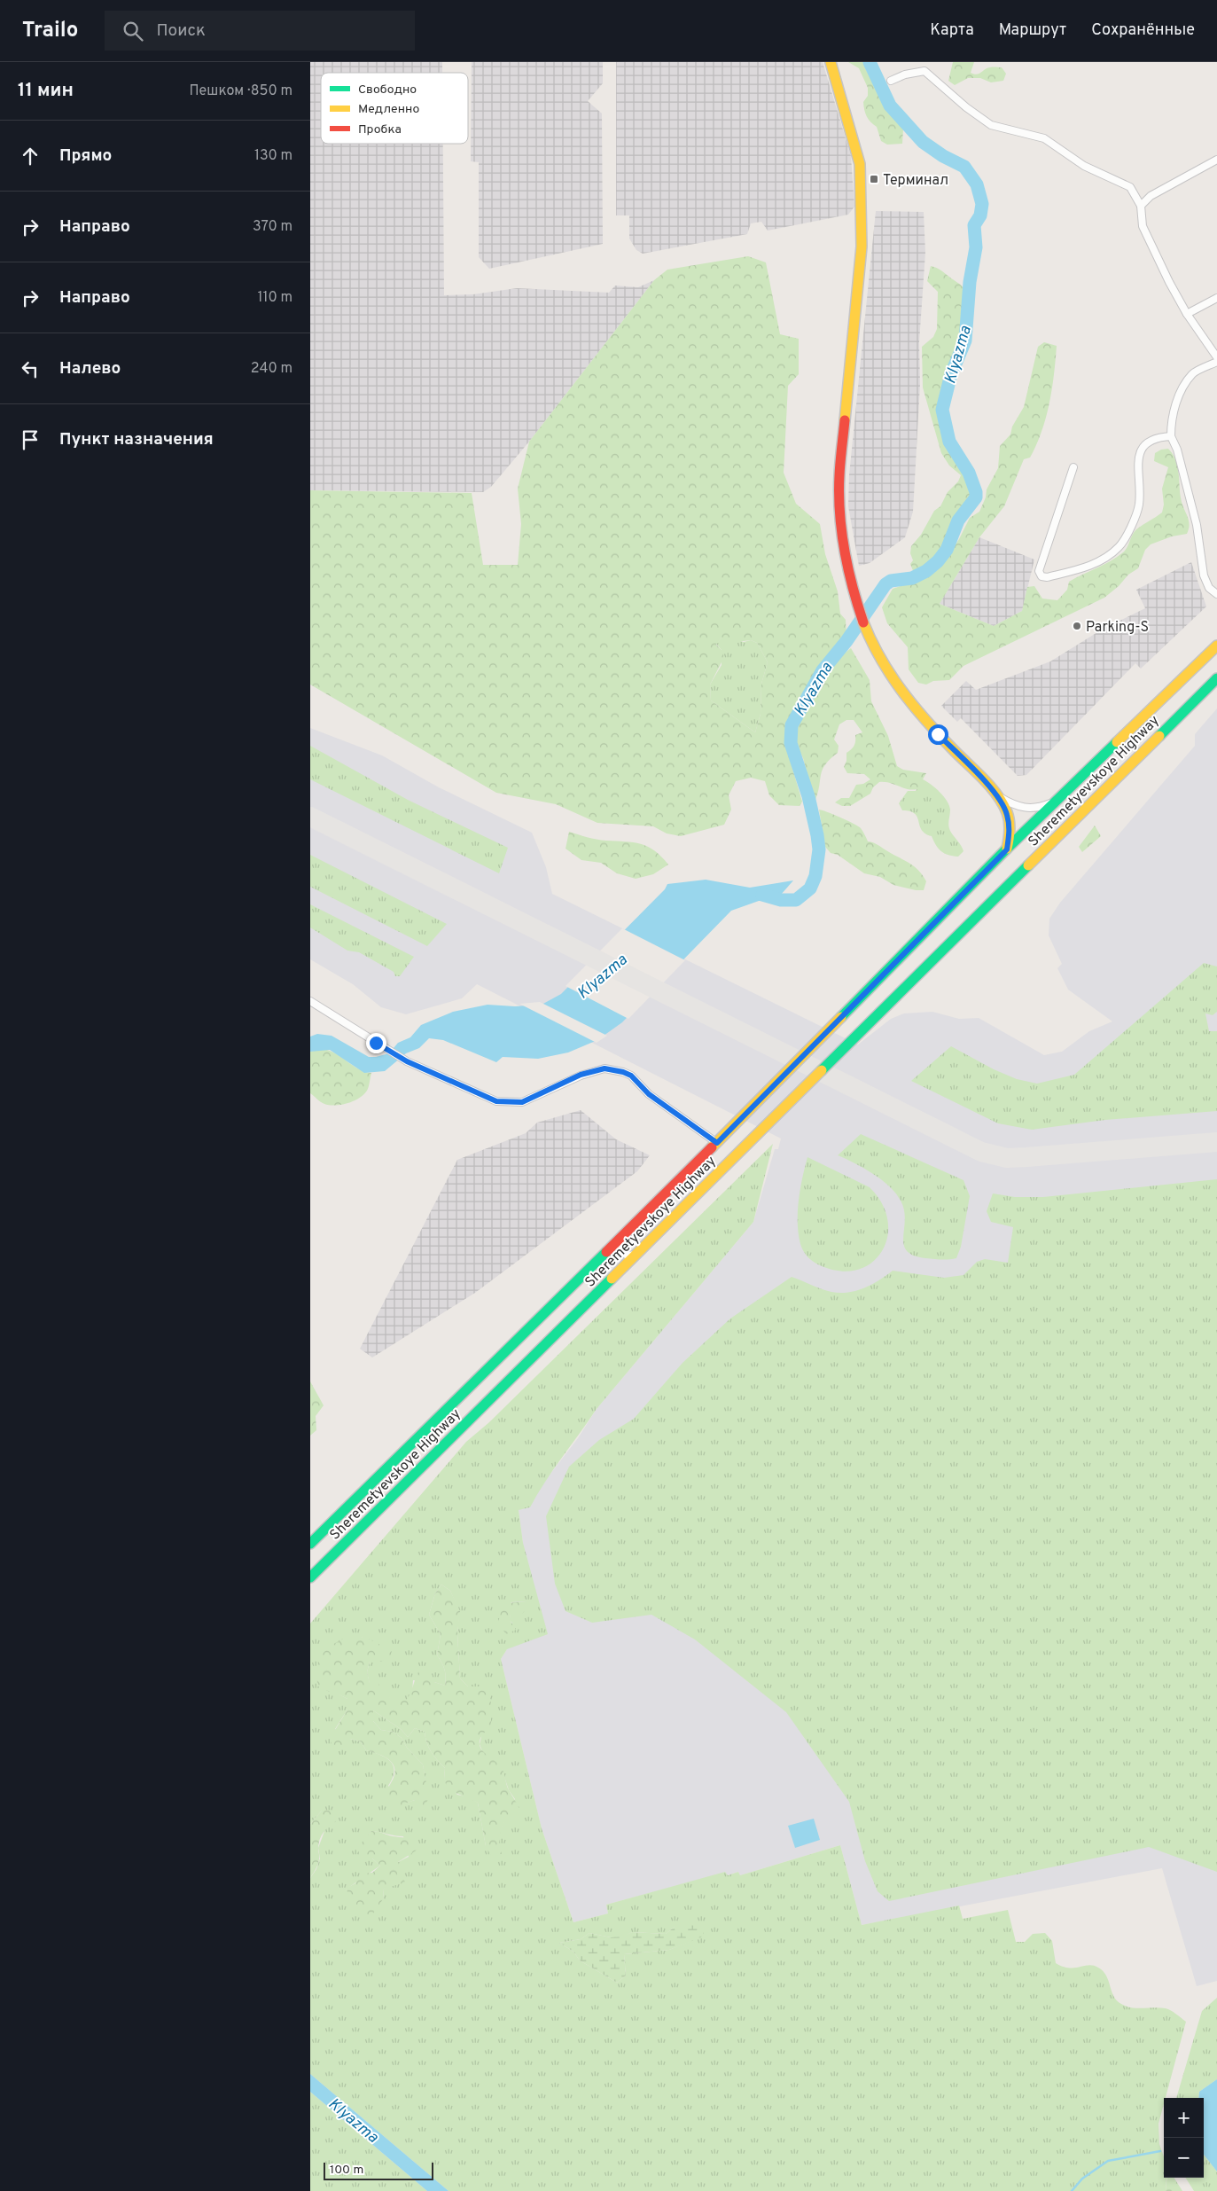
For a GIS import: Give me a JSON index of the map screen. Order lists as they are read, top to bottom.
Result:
{
  "streets": {
    "main road": ["Sheremetyevskoye Highway"]
  },
  "water": ["Klyazma"],
  "places": {
    "transit": ["Терминал"],
    "other": ["Parking-S"]
  },
  "legend": ["Свободно", "Медленно", "Пробка"],
  "scale_bar": "100 m",
  "page": {
    "header": "Trailo",
    "search": "Поиск",
    "nav": ["Карта", "Маршрут", "Сохранённые"],
    "heading": ["11 мин", "Пешком · 850 m"],
    "list": [
      ["Прямо", "130 m"],
      ["Направо", "370 m"],
      ["Направо", "110 m"],
      ["Налево", "240 m"],
      "Пункт назначения"
    ],
    "map_buttons": ["+", "−"],
    "scale": "100 m"
  }
}
